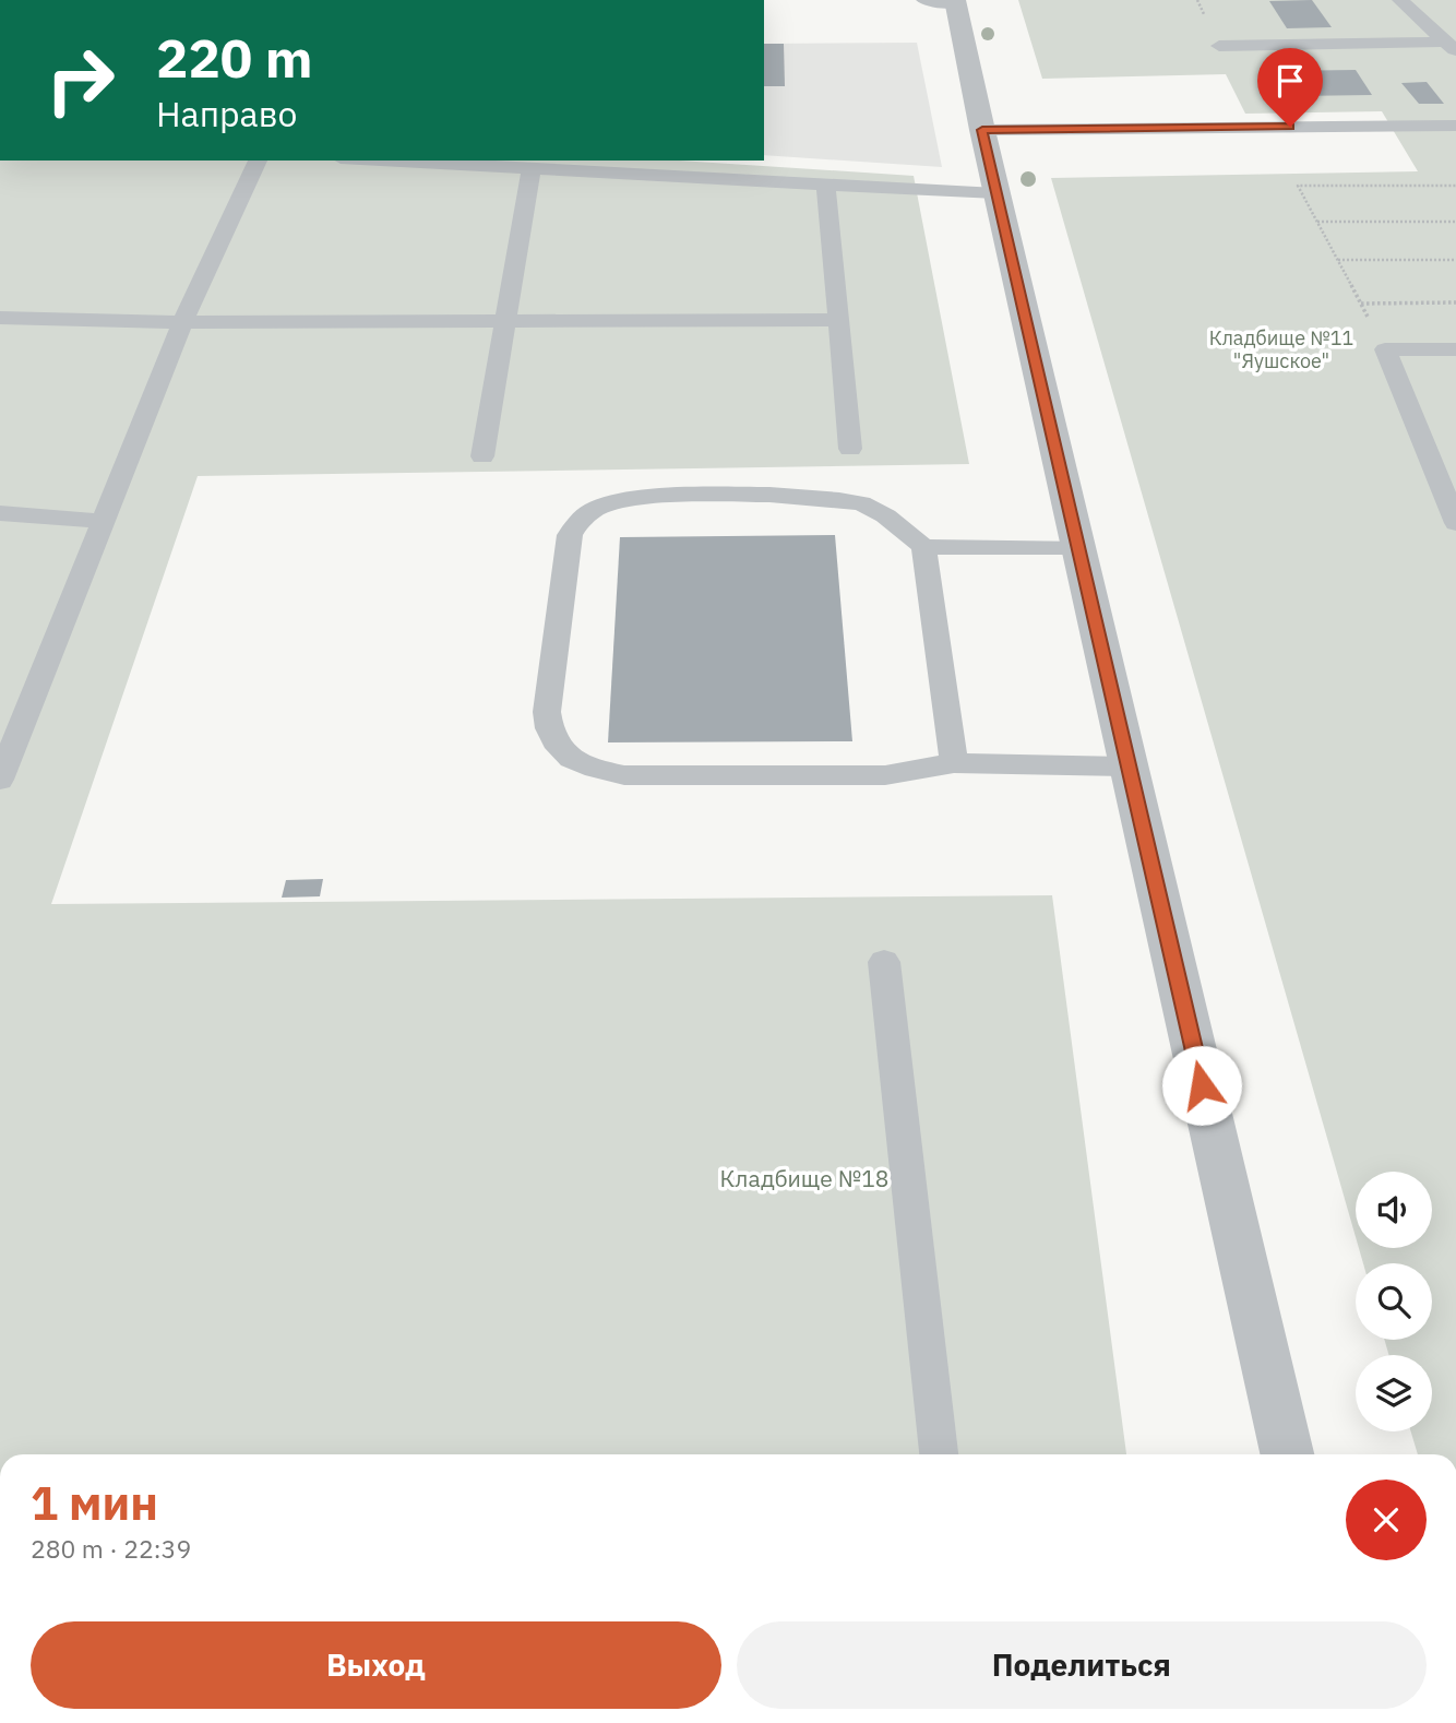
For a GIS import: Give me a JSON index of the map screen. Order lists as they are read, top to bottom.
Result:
{
  "parks": ["Кладбище №11 \"Яушское\"", "Кладбище №18"],
  "page": {
    "turn": ["220 m", "Направо"],
    "heading": ["1 мин", "280 m · 22:39"],
    "buttons": ["Выход", "Поделиться"]
  }
}
